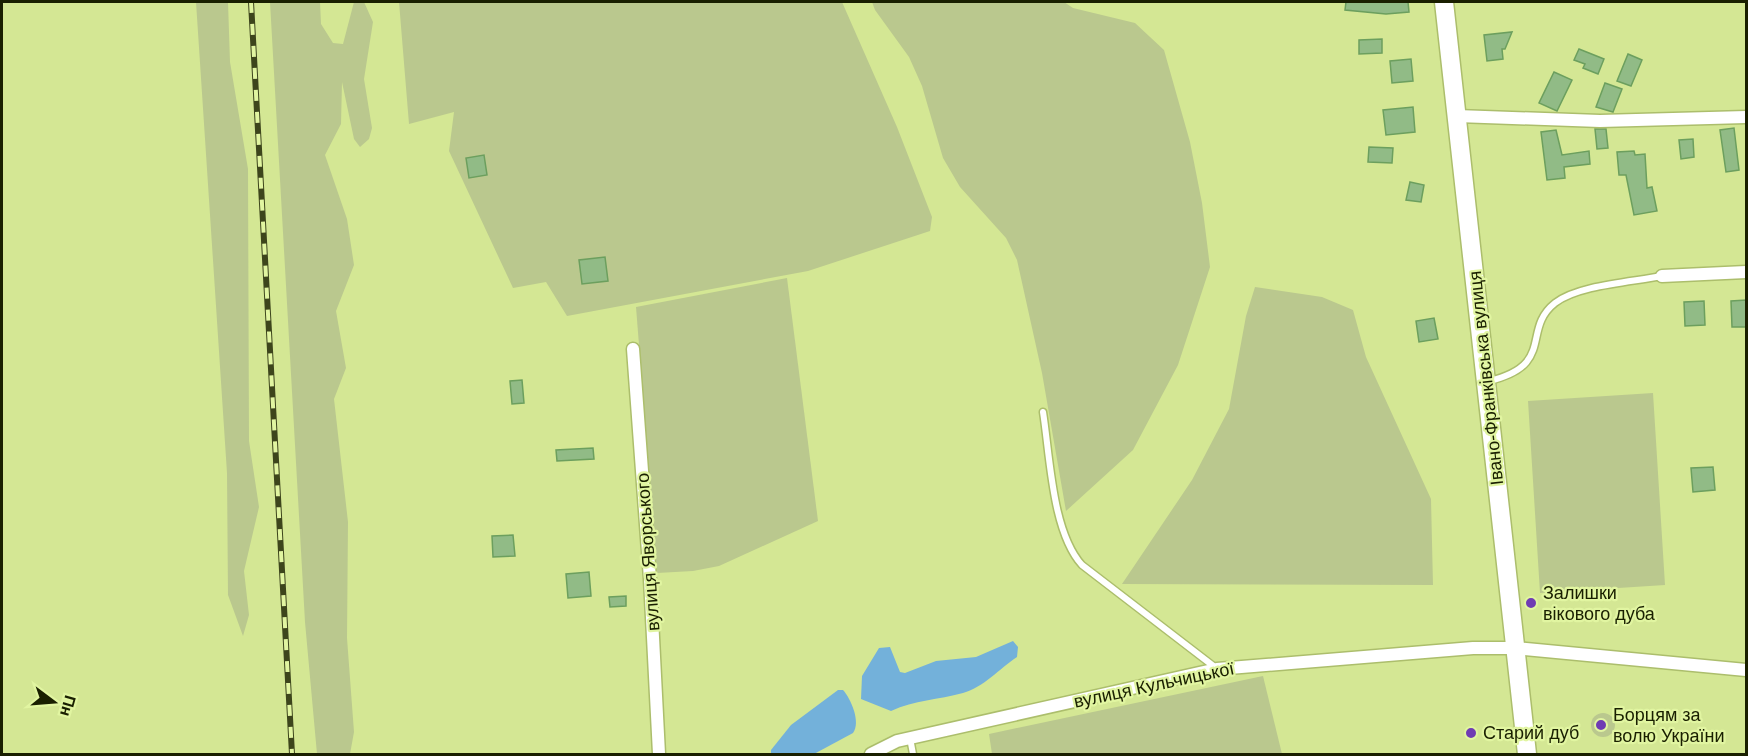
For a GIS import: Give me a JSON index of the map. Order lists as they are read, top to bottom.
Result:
{
  "streets": {
    "main road": ["Івано-Франківська вулиця"],
    "street": ["вулиця Яворського", "вулиця Кульчицької"]
  },
  "crossings": [
    ["Івано-Франківська вулиця", "вулиця Кульчицької"]
  ],
  "places": ["Залишки вікового дуба", "Борцям за волю України", "Старий дуб"],
  "north": "right"
}
